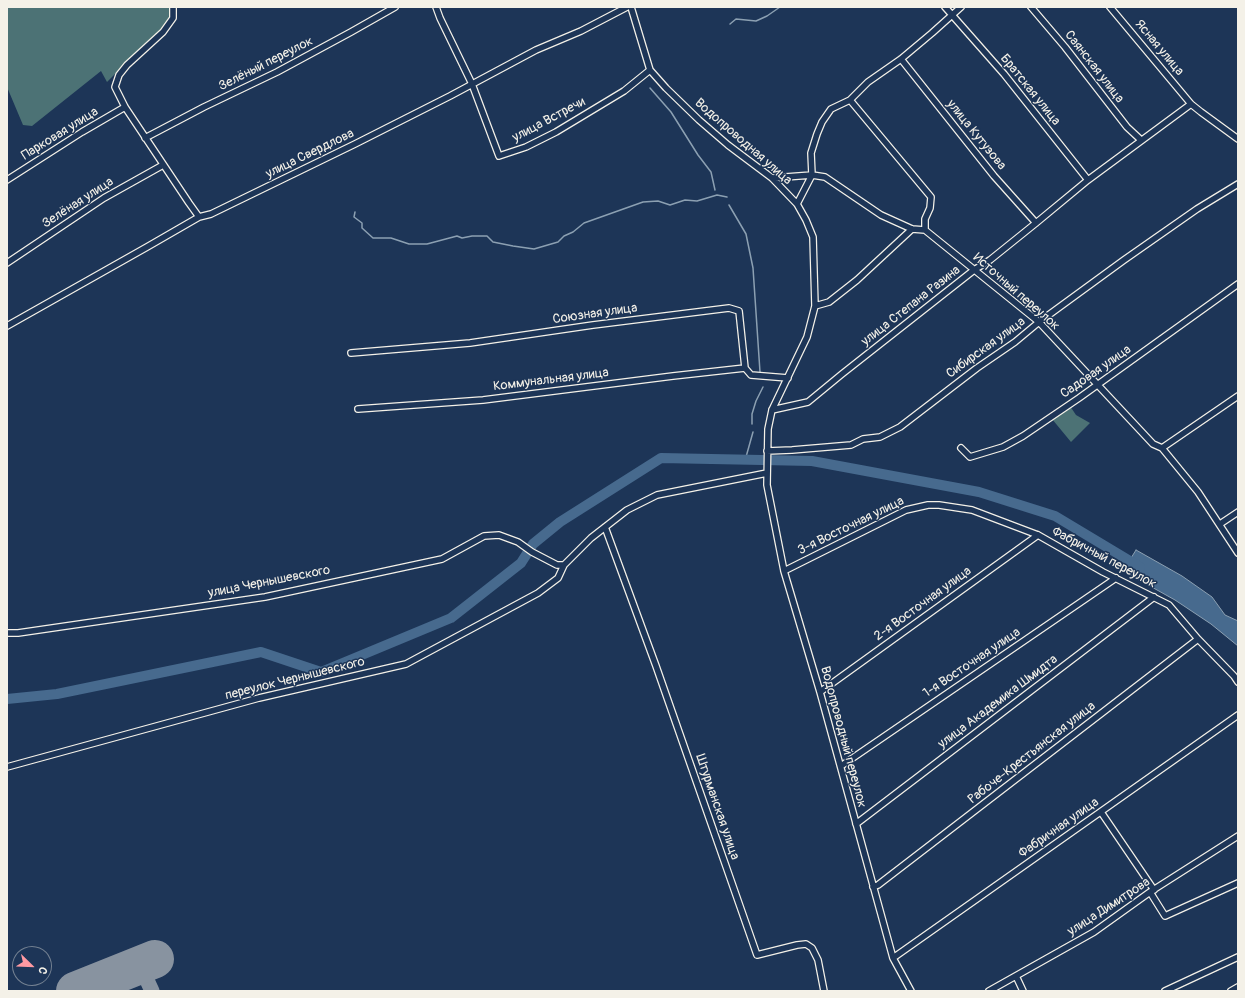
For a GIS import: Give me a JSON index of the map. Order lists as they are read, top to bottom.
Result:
{
  "streets": {
    "street": [
      "Ясная улица",
      "Зелёный переулок",
      "Саянская улица",
      "Братская улица",
      "улица Встречи",
      "Парковая улица",
      "улица Кутузова",
      "Водопроводная улица",
      "улица Свердлова",
      "Зелёная улица",
      "Источный переулок",
      "улица Степана Разина",
      "Союзная улица",
      "Сибирская улица",
      "Садовая улица",
      "Коммунальная улица",
      "3-я Восточная улица",
      "Фабричный переулок",
      "улица Чернышевского",
      "2-я Восточная улица",
      "1-я Восточная улица",
      "переулок Чернышевского",
      "улица Академика Шмидта",
      "Водопроводный переулок",
      "Рабоче-Крестьянская улица",
      "Штурманская улица",
      "Фабричная улица",
      "улица Димитрова"
    ]
  },
  "crossings": [
    ["Ясная улица", "улица Степана Разина"],
    ["Саянская улица", "улица Степана Разина"],
    ["Братская улица", "улица Степана Разина"],
    ["улица Встречи", "Водопроводная улица"],
    ["улица Встречи", "улица Свердлова"],
    ["улица Кутузова", "улица Степана Разина"],
    ["Водопроводная улица", "улица Степана Разина"],
    ["Водопроводная улица", "Сибирская улица"],
    ["Водопроводная улица", "переулок Чернышевского"],
    ["Водопроводная улица", "Водопроводный переулок"],
    ["Источный переулок", "улица Степана Разина"],
    ["Источный переулок", "Сибирская улица"],
    ["Источный переулок", "Садовая улица"],
    ["Союзная улица", "Коммунальная улица"],
    ["3-я Восточная улица", "Фабричный переулок"],
    ["3-я Восточная улица", "Водопроводный переулок"],
    ["Фабричный переулок", "2-я Восточная улица"],
    ["Фабричный переулок", "1-я Восточная улица"],
    ["Фабричный переулок", "улица Академика Шмидта"],
    ["Фабричный переулок", "Рабоче-Крестьянская улица"],
    ["улица Чернышевского", "переулок Чернышевского"],
    ["2-я Восточная улица", "Водопроводный переулок"],
    ["1-я Восточная улица", "Водопроводный переулок"],
    ["переулок Чернышевского", "Штурманская улица"],
    ["улица Академика Шмидта", "Водопроводный переулок"],
    ["Водопроводный переулок", "Рабоче-Крестьянская улица"],
    ["Водопроводный переулок", "Фабричная улица"]
  ],
  "north": "bottom right"
}
